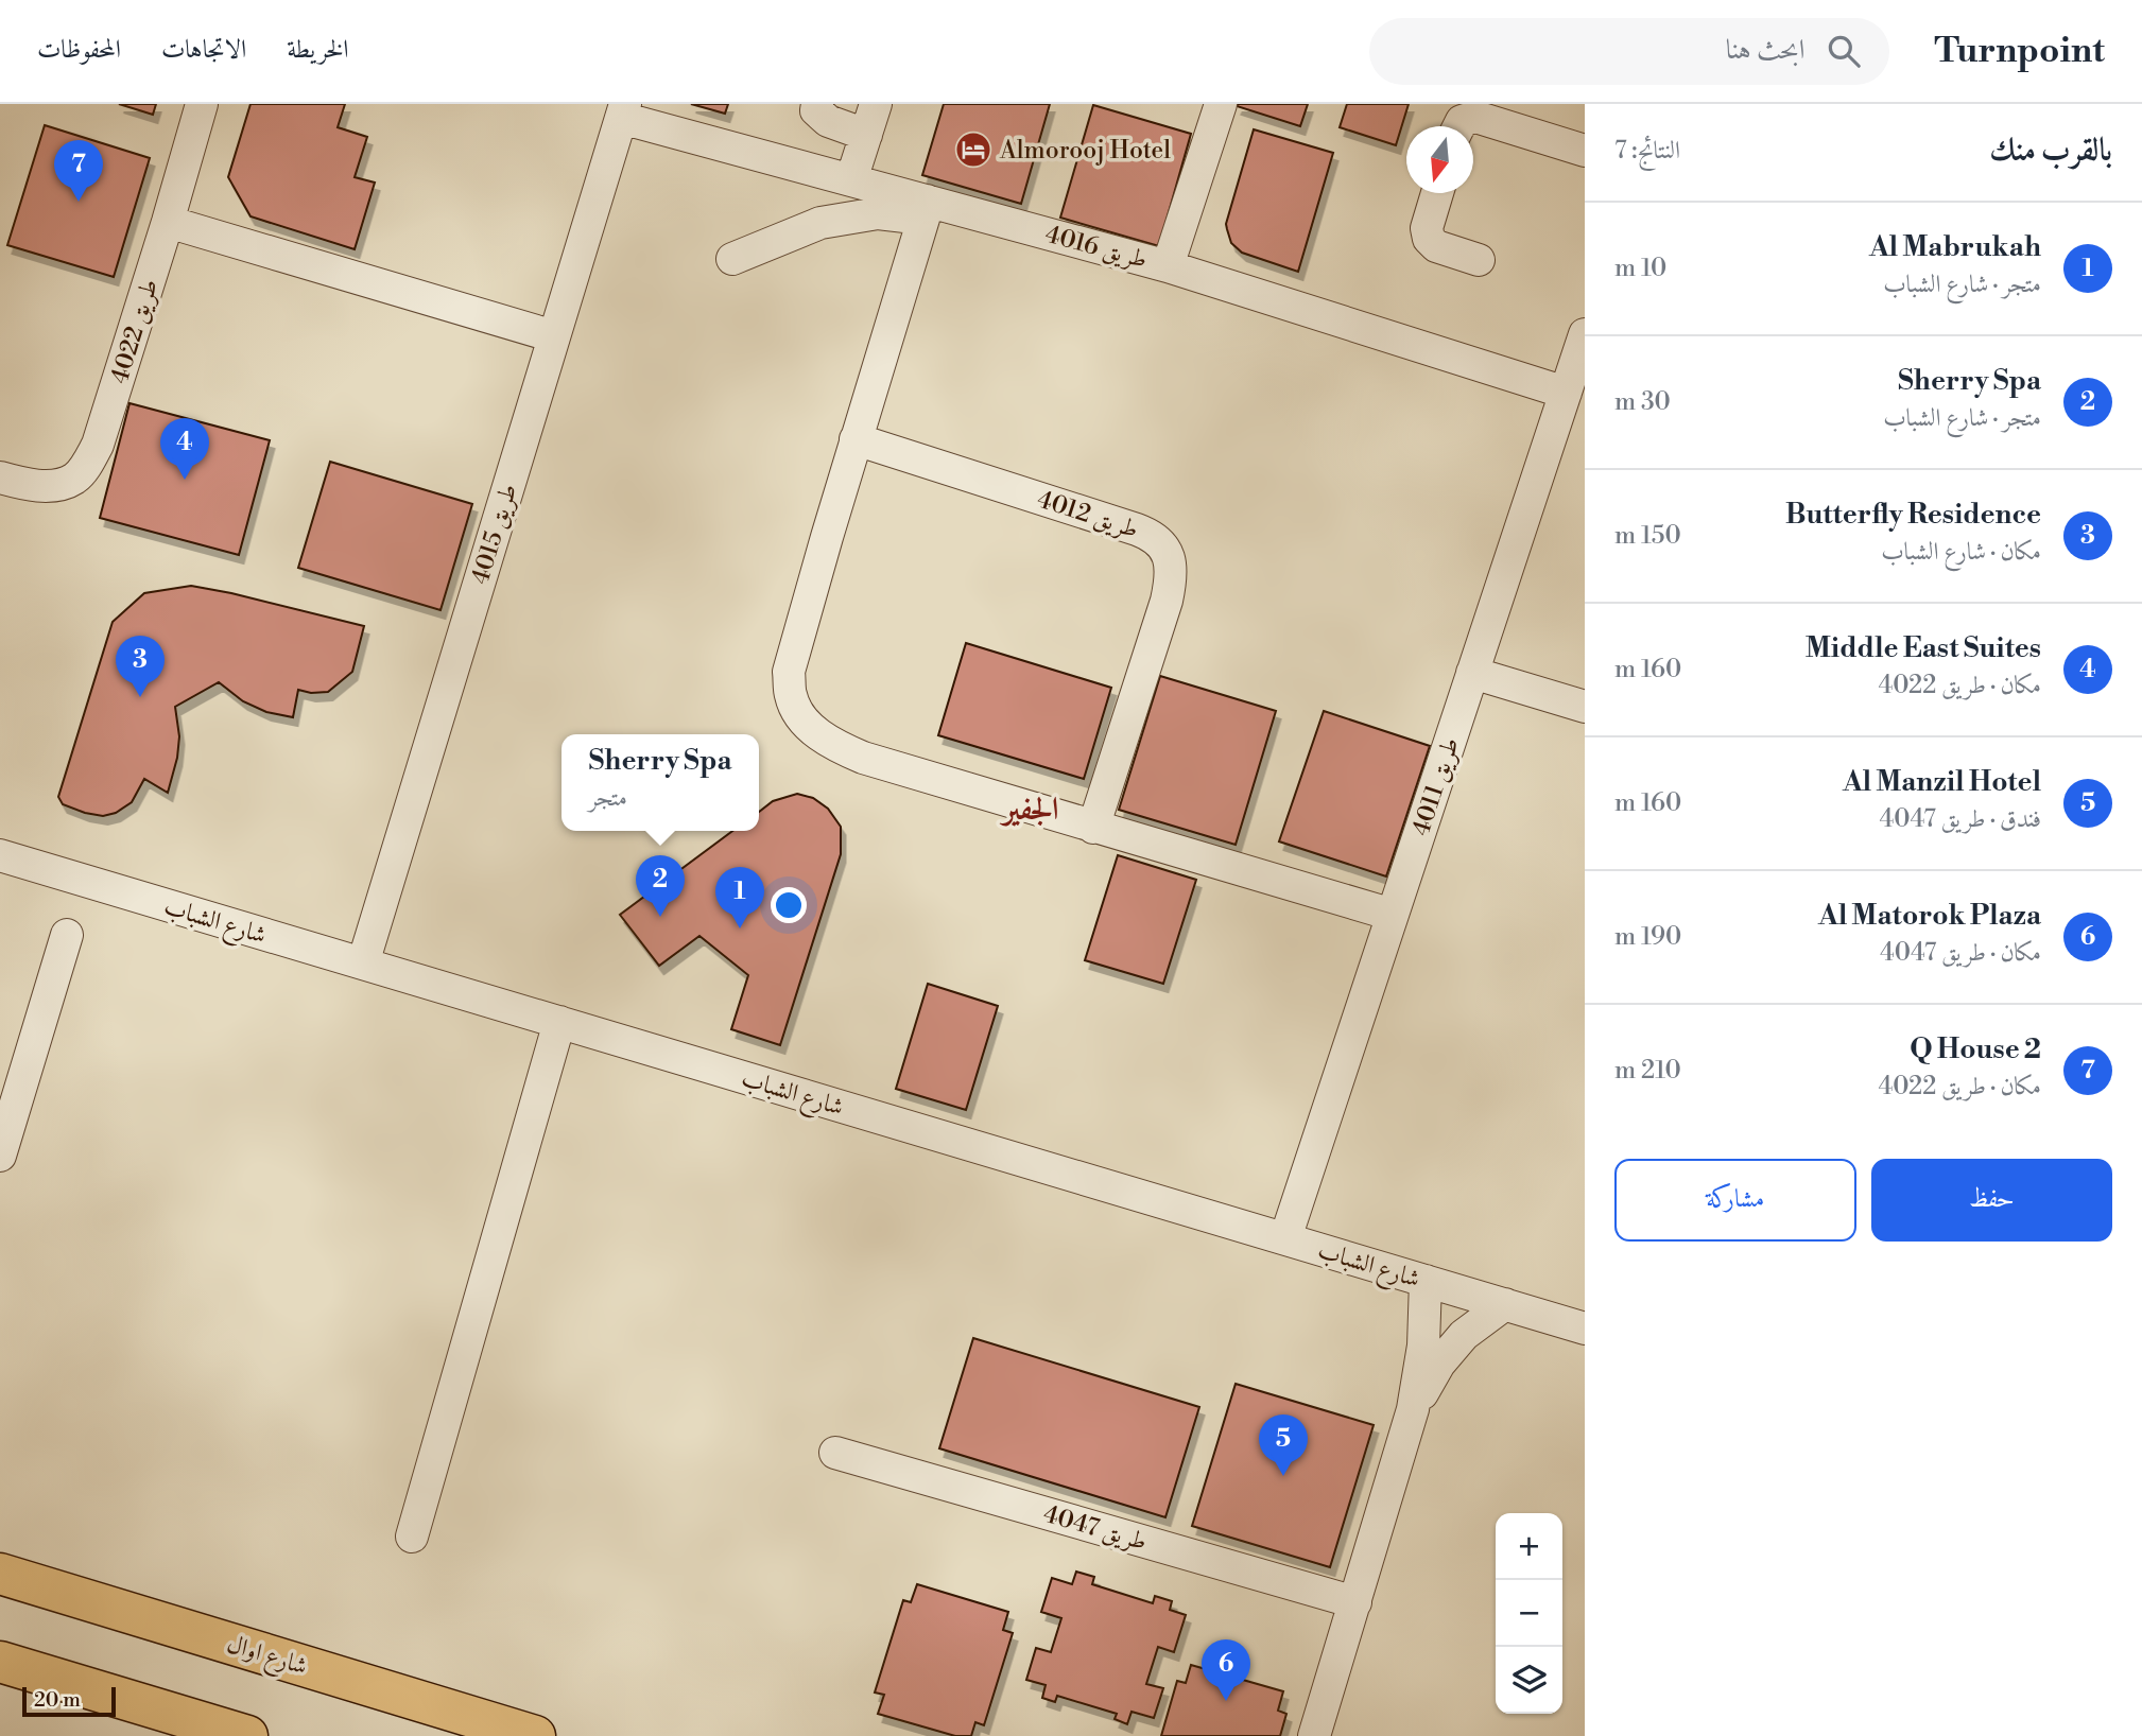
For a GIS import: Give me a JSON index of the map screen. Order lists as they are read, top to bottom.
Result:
{
  "streets": {
    "main road": ["شارع اوال"],
    "street": [
      "طريق 4016",
      "طريق 4022",
      "طريق 4012",
      "طريق 4015",
      "طريق 4011",
      "شارع الشباب",
      "طريق 4047"
    ]
  },
  "crossings": [
    ["طريق 4016", "طريق 4015"],
    ["طريق 4016", "طريق 4011"],
    ["طريق 4015", "شارع الشباب"],
    ["طريق 4011", "شارع الشباب"]
  ],
  "districts": ["الجفير"],
  "places": {
    "hotel": ["Almorooj Hotel"]
  },
  "scale_bar": "20 m",
  "north": "bottom",
  "page": {
    "header": "Turnpoint",
    "search": "ابحث هنا",
    "nav": ["الخريطة", "الاتجاهات", "المحفوظات"],
    "heading": ["بالقرب منك", "النتائج: 7"],
    "pins": [
      "7",
      "4",
      "3",
      "2",
      "1",
      "5",
      "6"
    ],
    "list": [
      {
        "mark": "1",
        "name": "Al Mabrukah",
        "note": "متجر · شارع الشباب",
        "value": "10 m"
      },
      {
        "mark": "2",
        "name": "Sherry Spa",
        "note": "متجر · شارع الشباب",
        "value": "30 m"
      },
      {
        "mark": "3",
        "name": "Butterfly Residence",
        "note": "مكان · شارع الشباب",
        "value": "150 m"
      },
      {
        "mark": "4",
        "name": "Middle East Suites",
        "note": "مكان · طريق 4022",
        "value": "160 m"
      },
      {
        "mark": "5",
        "name": "Al Manzil Hotel",
        "note": "فندق · طريق 4047",
        "value": "160 m"
      },
      {
        "mark": "6",
        "name": "Al Matorok Plaza",
        "note": "مكان · طريق 4047",
        "value": "190 m"
      },
      {
        "mark": "7",
        "name": "Q House 2",
        "note": "مكان · طريق 4022",
        "value": "210 m"
      }
    ],
    "popup": ["Sherry Spa", "متجر"],
    "buttons": ["حفظ", "مشاركة"],
    "map_buttons": ["+", "−"],
    "scale": "20 m"
  }
}
